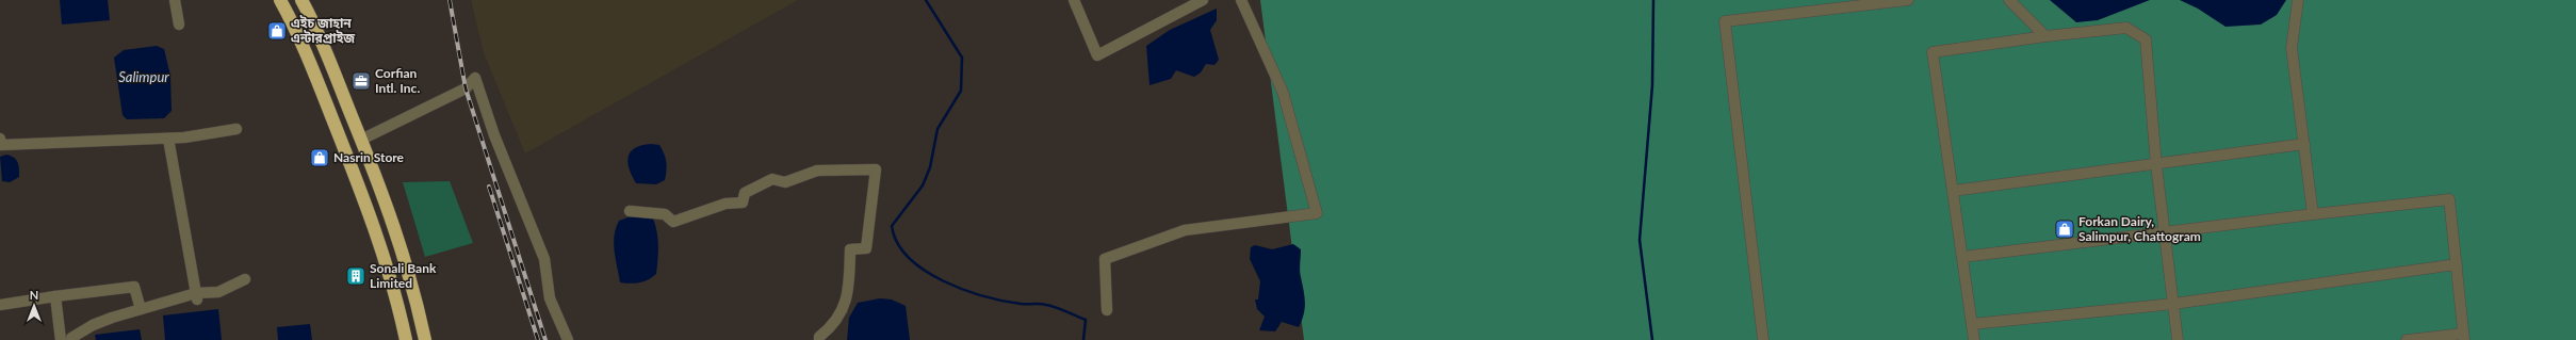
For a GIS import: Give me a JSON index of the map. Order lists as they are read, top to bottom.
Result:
{
  "water": ["Salimpur"],
  "places": {
    "shop": ["এইচ জাহান এন্টারপ্রাইজ", "Nasrin Store", "Forkan Dairy, Salimpur, Chattogram"],
    "office": ["Corfian Intl. Inc."],
    "building": ["Sonali Bank Limited"]
  },
  "north": "top"
}
